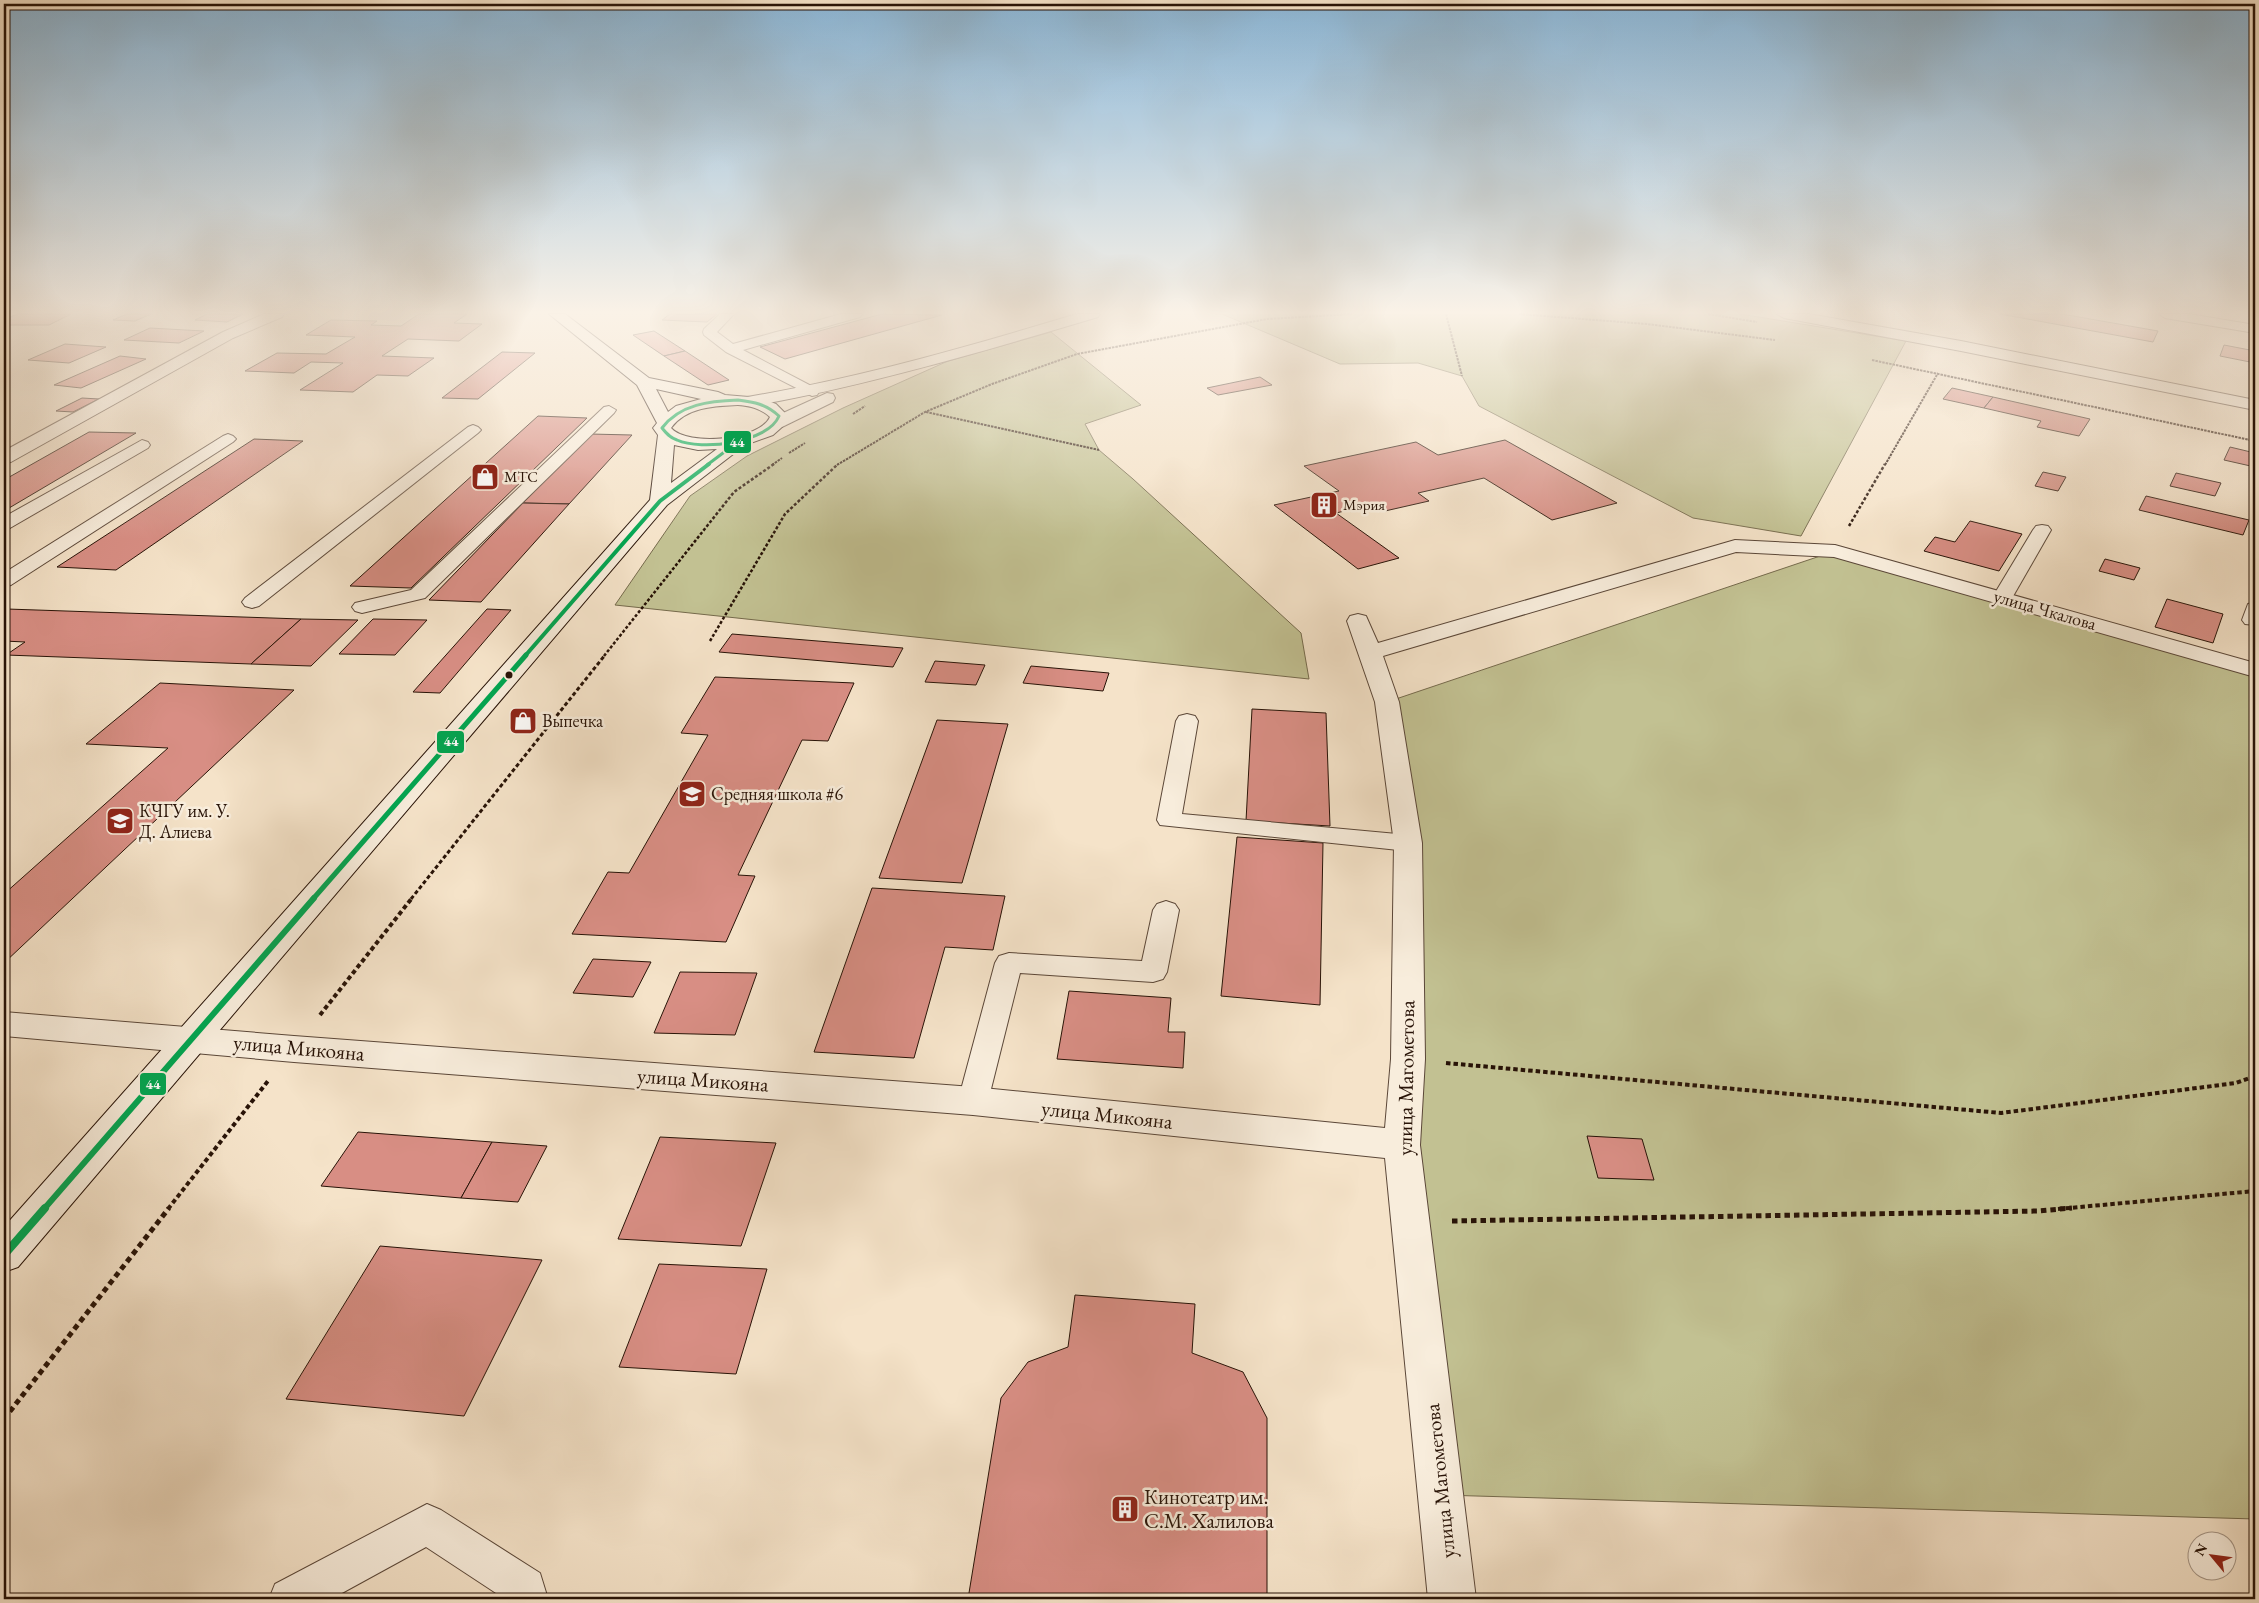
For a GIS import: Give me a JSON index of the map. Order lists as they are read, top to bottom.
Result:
{
  "streets": {
    "street": ["улица Чкалова", "улица Микояна", "улица Магометова"]
  },
  "crossings": [
    ["улица Чкалова", "улица Магометова"],
    ["улица Микояна", "улица Магометова"]
  ],
  "places": {
    "shop": ["МТС", "Выпечка"],
    "building": ["Мэрия", "Кинотеатр им. С.М. Халилова"],
    "school or university": ["Средняя школа #6", "КЧГУ им. У. Д. Алиева"]
  },
  "lines": ["transit line 44"],
  "north": "top left"
}
